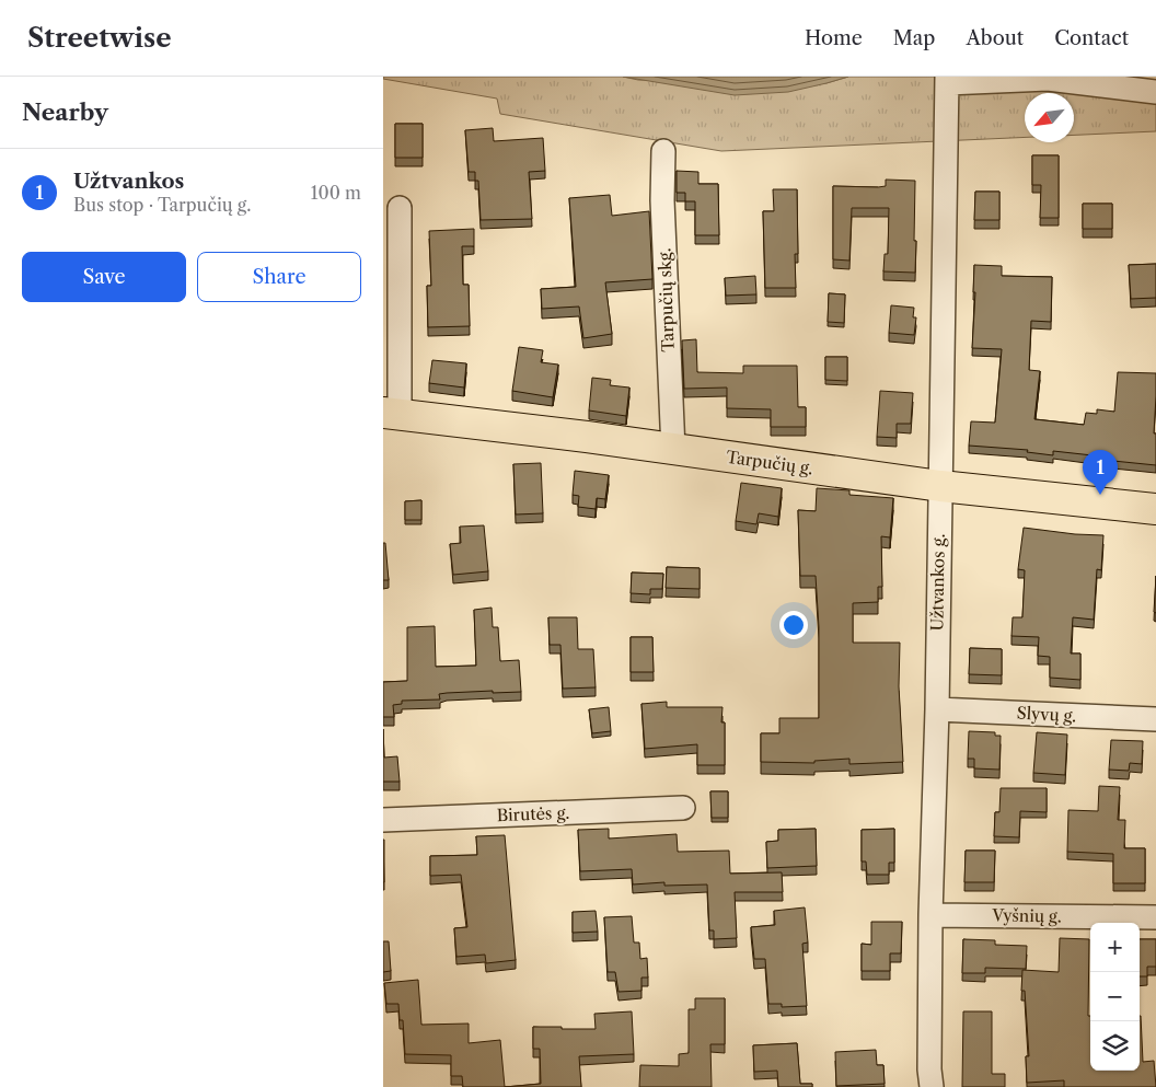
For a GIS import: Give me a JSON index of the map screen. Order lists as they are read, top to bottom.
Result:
{
  "streets": {
    "main road": ["Tarpučių g."],
    "street": [
      "Tarpučių skg.",
      "Užtvankos g.",
      "Slyvų g.",
      "Birutės g.",
      "Vyšnių g."
    ]
  },
  "crossings": [
    ["Tarpučių skg.", "Tarpučių g."],
    ["Tarpučių g.", "Užtvankos g."],
    ["Užtvankos g.", "Slyvų g."],
    ["Užtvankos g.", "Vyšnių g."]
  ],
  "north": "bottom left",
  "page": {
    "header": "Streetwise",
    "nav": [
      "Home",
      "Map",
      "About",
      "Contact"
    ],
    "heading": "Nearby",
    "list": [
      {
        "mark": "1",
        "name": "Užtvankos",
        "note": "Bus stop · Tarpučių g.",
        "value": "100 m"
      }
    ],
    "buttons": ["Save", "Share"],
    "pins": "1",
    "map_buttons": ["+", "−"]
  }
}
